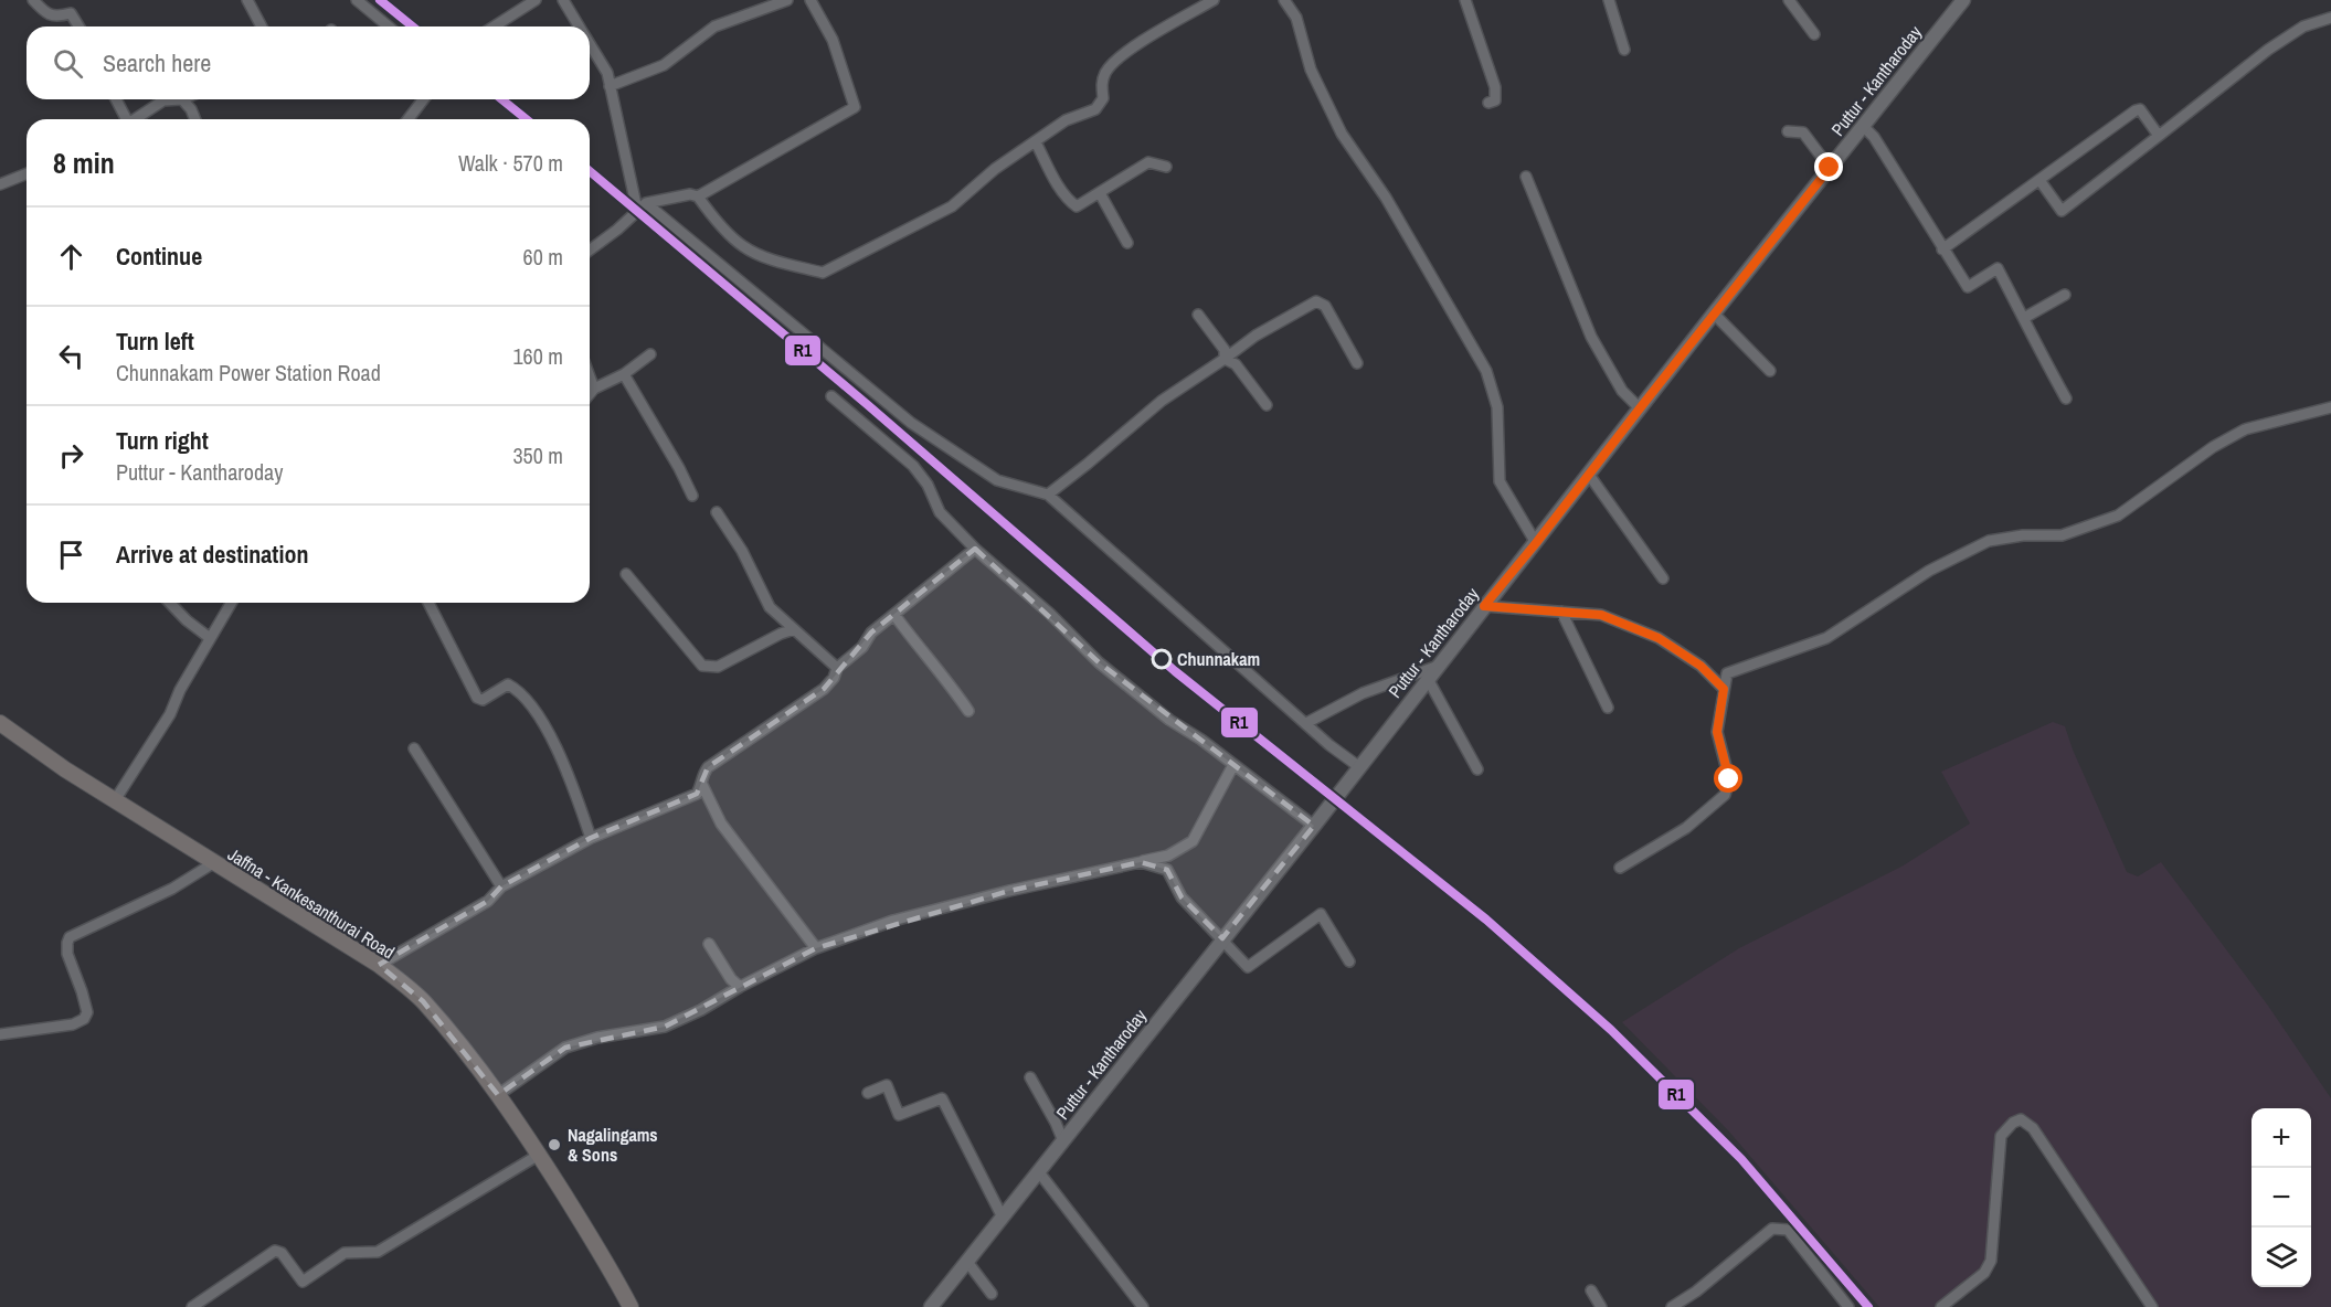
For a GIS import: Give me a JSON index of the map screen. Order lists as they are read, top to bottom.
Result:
{
  "streets": {
    "main road": ["Puttur - Kantharoday", "Jaffna - Kankesanthurai Road"]
  },
  "places": ["Chunnakam", "Nagalingams & Sons"],
  "lines": ["transit line R1"],
  "page": {
    "search": "Search here",
    "heading": ["8 min", "Walk · 570 m"],
    "list": [
      ["Continue", "60 m"],
      ["Turn left", "Chunnakam Power Station Road", "160 m"],
      ["Turn right", "Puttur - Kantharoday", "350 m"],
      "Arrive at destination"
    ],
    "map_buttons": ["+", "−"]
  }
}
